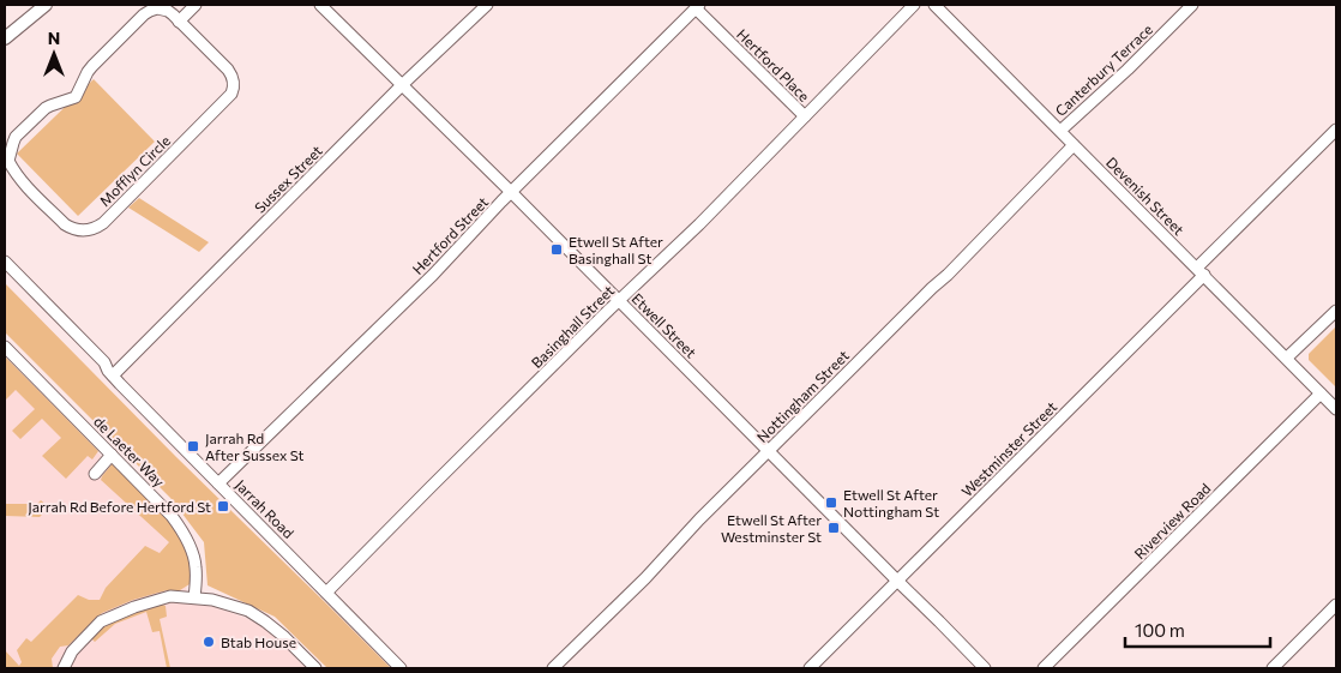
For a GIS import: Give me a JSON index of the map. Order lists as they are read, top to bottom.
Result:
{
  "streets": {
    "street": [
      "Hertford Place",
      "Canterbury Terrace",
      "Mofflyn Circle",
      "Sussex Street",
      "Devenish Street",
      "Hertford Street",
      "Etwell Street",
      "Basinghall Street",
      "Nottingham Street",
      "Westminster Street",
      "de Laeter Way",
      "Jarrah Road",
      "Riverview Road"
    ]
  },
  "crossings": [
    ["Hertford Place", "Hertford Street"],
    ["Hertford Place", "Basinghall Street"],
    ["Canterbury Terrace", "Devenish Street"],
    ["Sussex Street", "Etwell Street"],
    ["Sussex Street", "Jarrah Road"],
    ["Devenish Street", "Nottingham Street"],
    ["Devenish Street", "Westminster Street"],
    ["Devenish Street", "Riverview Road"],
    ["Hertford Street", "Etwell Street"],
    ["Hertford Street", "Jarrah Road"],
    ["Etwell Street", "Basinghall Street"],
    ["Etwell Street", "Nottingham Street"],
    ["Etwell Street", "Westminster Street"],
    ["Basinghall Street", "Jarrah Road"]
  ],
  "places": {
    "transit": [
      "Etwell St After Basinghall St",
      "Jarrah Rd After Sussex St",
      "Etwell St After Nottingham St",
      "Jarrah Rd Before Hertford St",
      "Etwell St After Westminster St"
    ],
    "other": ["Btab House"]
  },
  "scale_bar": "100 m",
  "north": "top"
}
